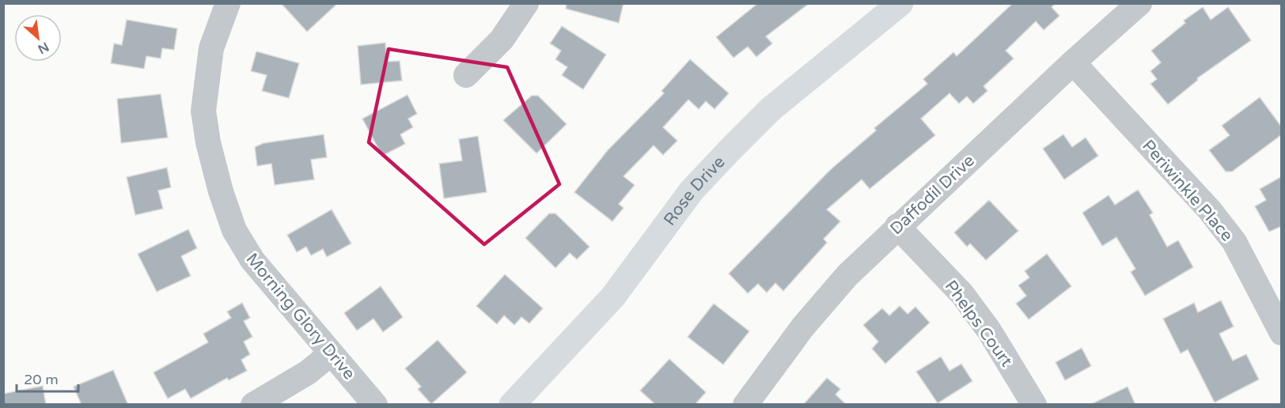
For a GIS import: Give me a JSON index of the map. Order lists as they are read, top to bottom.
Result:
{
  "streets": {
    "main road": ["Rose Drive"],
    "street": [
      "Periwinkle Place",
      "Daffodil Drive",
      "Morning Glory Drive",
      "Phelps Court"
    ]
  },
  "crossings": [
    ["Periwinkle Place", "Daffodil Drive"],
    ["Daffodil Drive", "Phelps Court"]
  ],
  "scale_bar": "20 m",
  "north": "bottom right"
}
